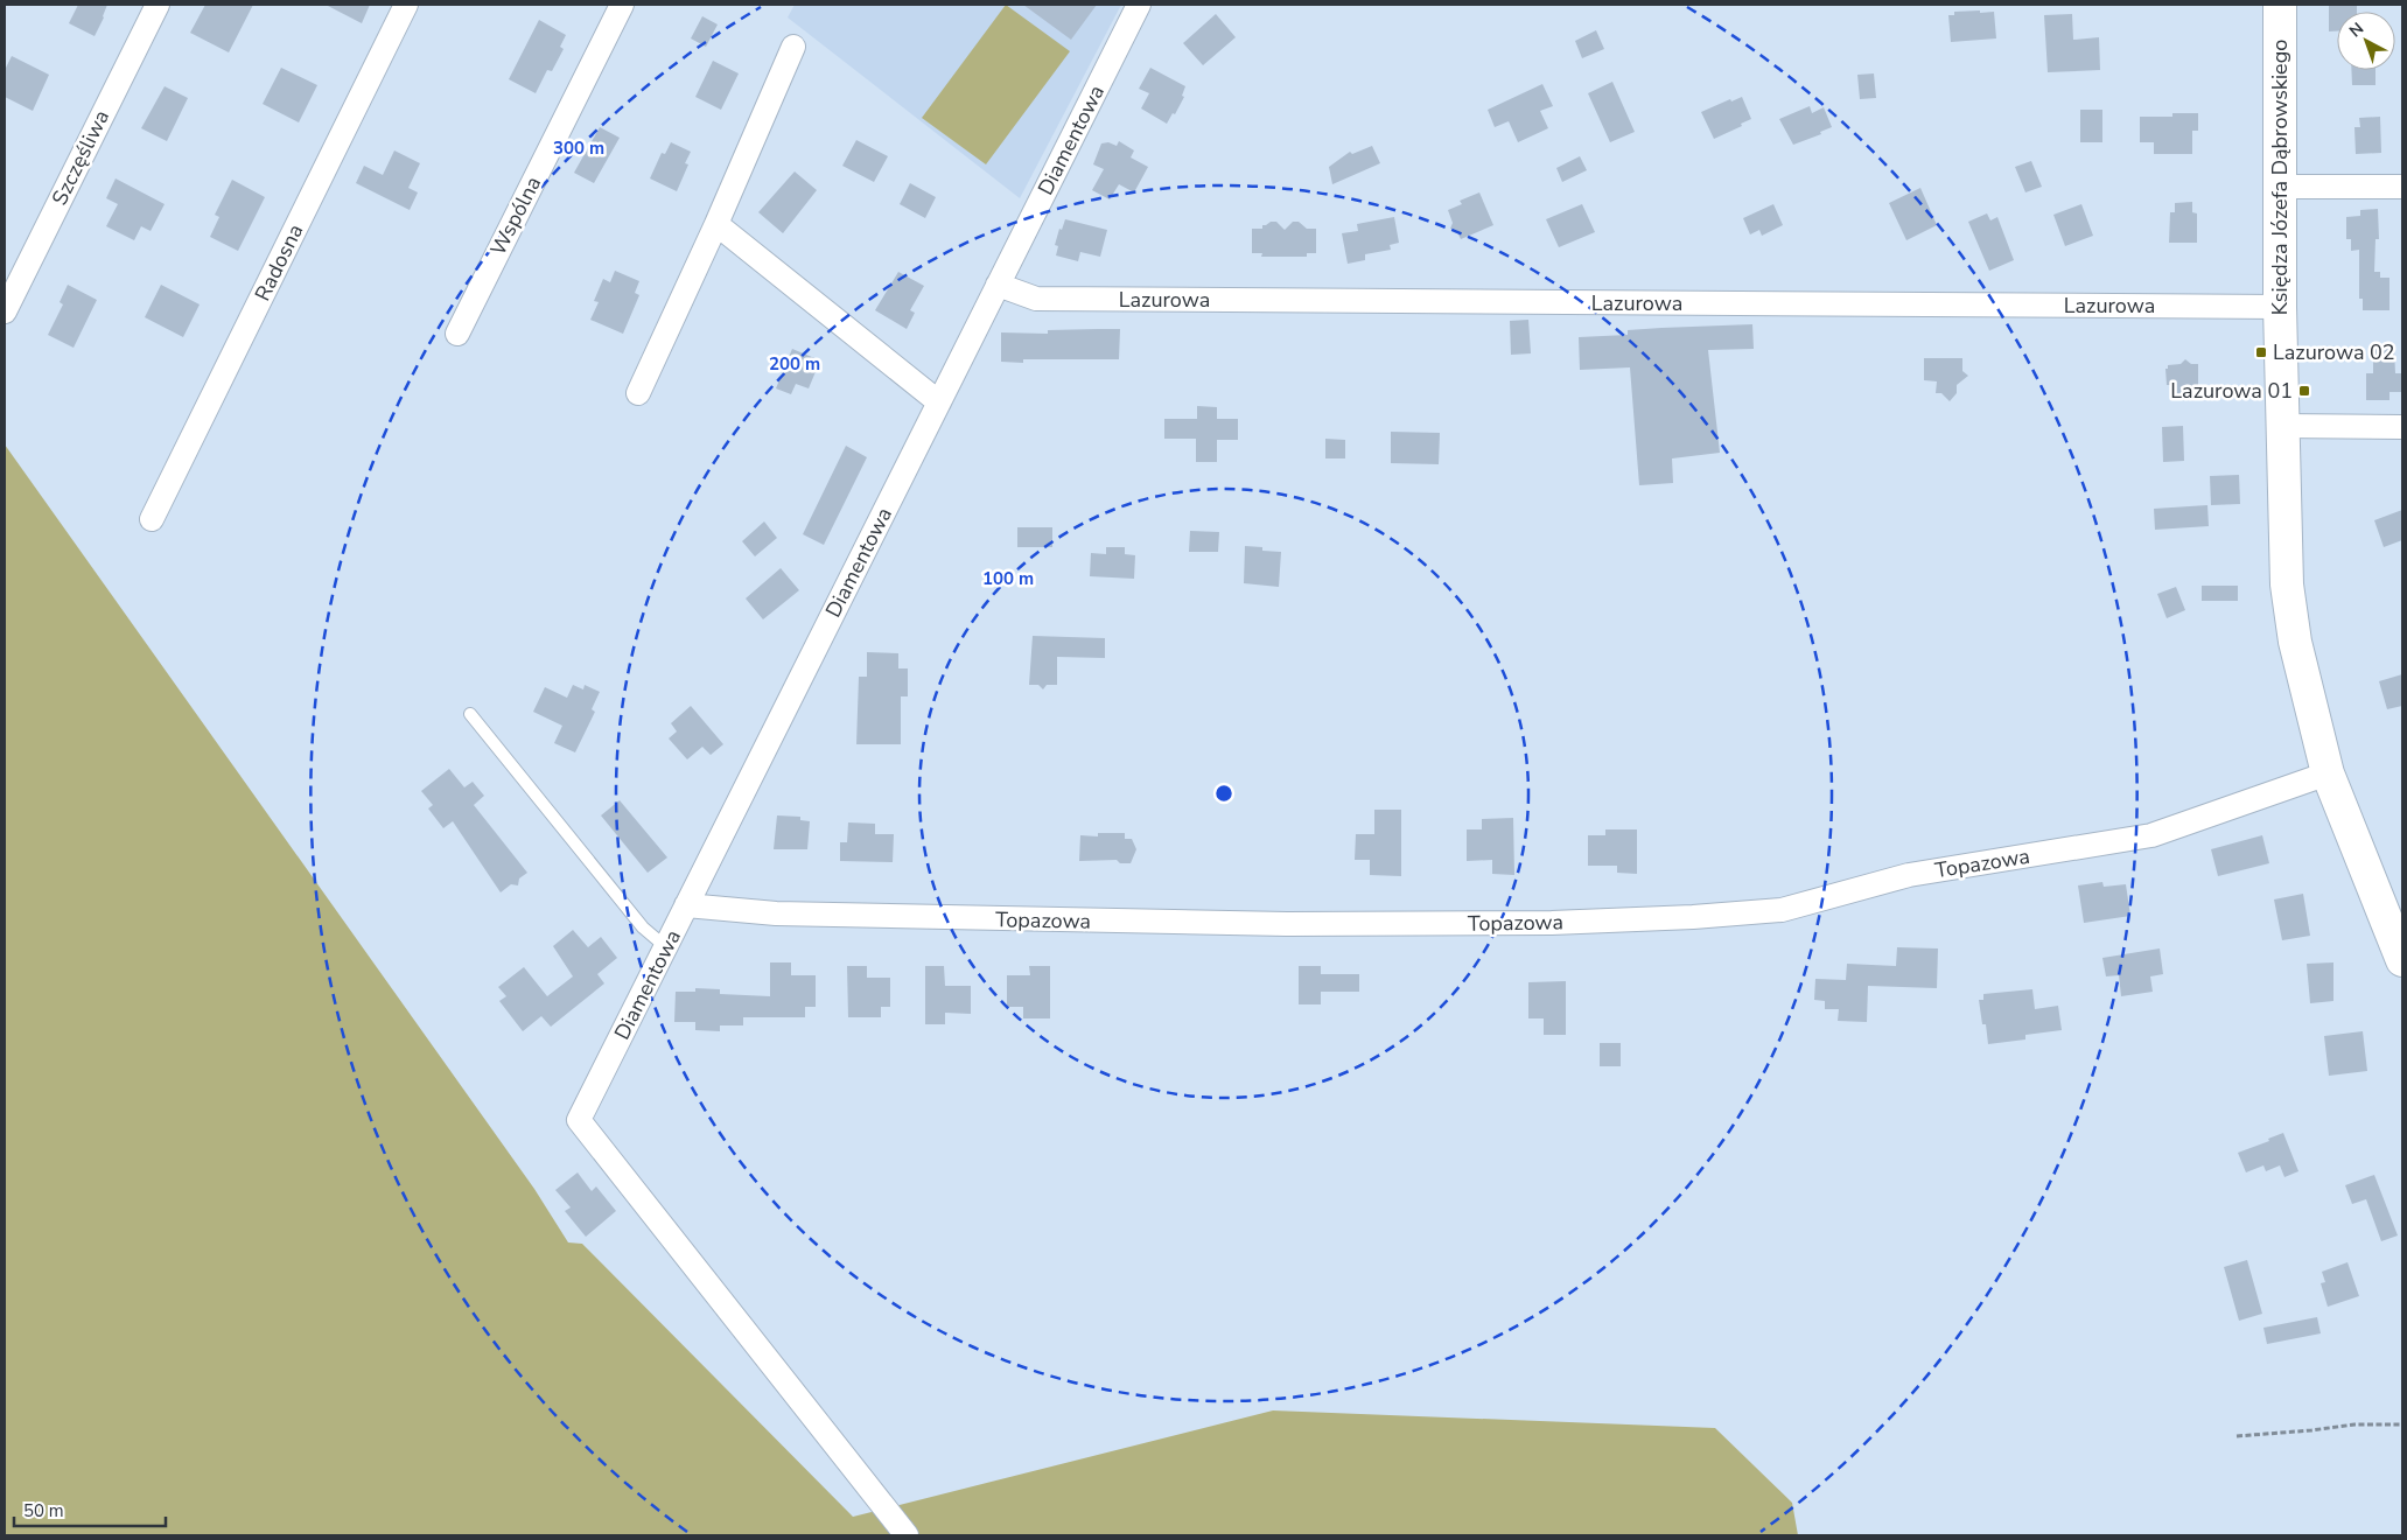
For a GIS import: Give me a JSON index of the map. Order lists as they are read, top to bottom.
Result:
{
  "streets": {
    "street": [
      "Diamentowa",
      "Szczęśliwa",
      "Księdza Józefa Dąbrowskiego",
      "Wspólna",
      "Radosna",
      "Lazurowa",
      "Topazowa"
    ]
  },
  "crossings": [
    ["Diamentowa", "Lazurowa"],
    ["Diamentowa", "Topazowa"],
    ["Księdza Józefa Dąbrowskiego", "Lazurowa"],
    ["Księdza Józefa Dąbrowskiego", "Topazowa"]
  ],
  "places": {
    "transit": ["Lazurowa 02", "Lazurowa 01"]
  },
  "scale_bar": "50 m",
  "north": "top left",
  "rings": ["300 m", "200 m", "100 m"]
}
